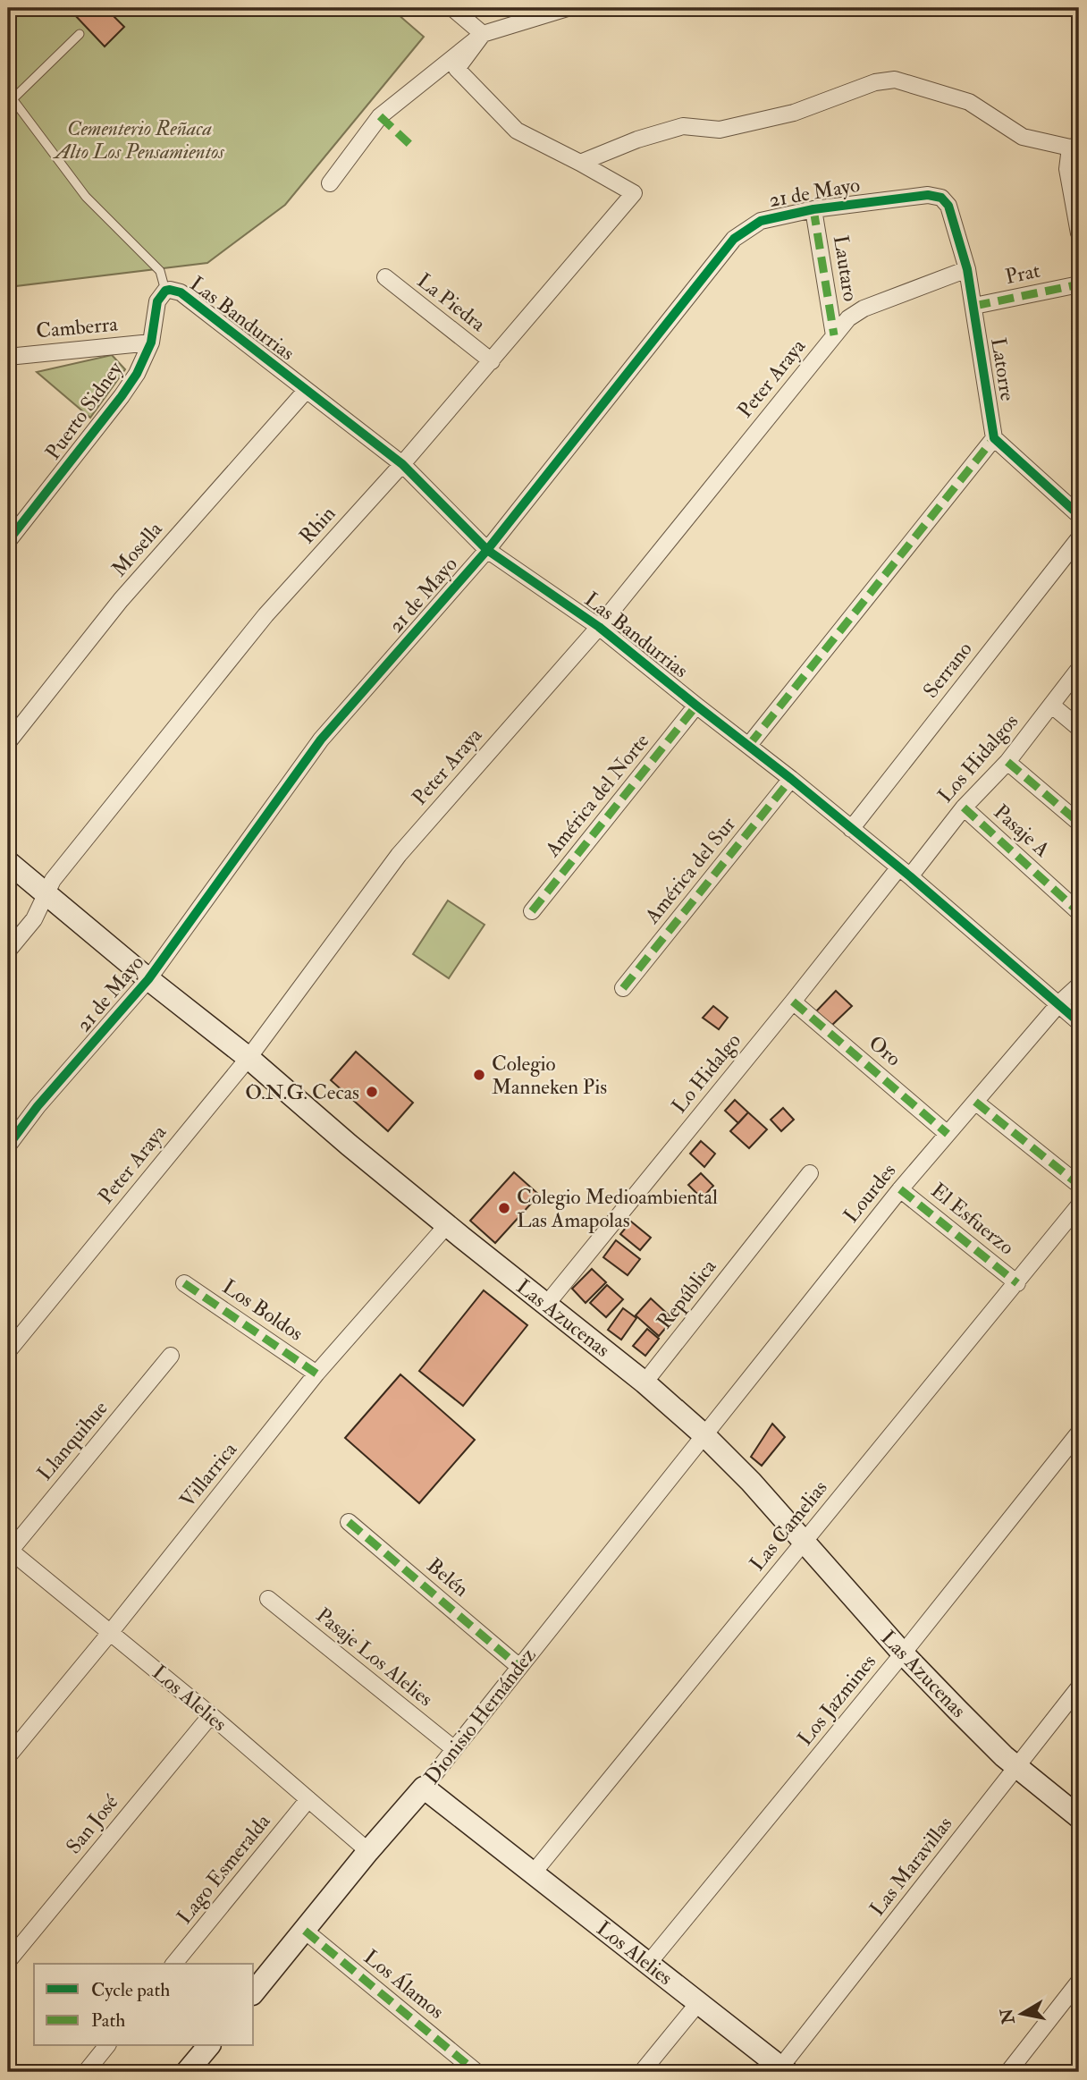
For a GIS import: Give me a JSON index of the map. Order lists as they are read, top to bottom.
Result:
{
  "streets": {
    "street": [
      "21 de Mayo",
      "Lautaro",
      "Prat",
      "La Piedra",
      "Las Bandurrias",
      "Camberra",
      "Latorre",
      "Peter Araya",
      "Puerto Sidney",
      "Rhin",
      "Mosella",
      "Serrano",
      "Los Hidalgos",
      "América del Norte",
      "Pasaje A",
      "América del Sur",
      "Oro",
      "Lo Hidalgo",
      "Lourdes",
      "El Esfuerzo",
      "República",
      "Los Boldos",
      "Las Azucenas",
      "Llanquihue",
      "Villarrica",
      "Las Camelias",
      "Belén",
      "Pasaje Los Alelies",
      "Los Alelies",
      "Los Jazmines",
      "Dionisio Hernández",
      "San José",
      "Las Maravillas",
      "Lago Esmeralda",
      "Los Álamos"
    ]
  },
  "crossings": [
    ["21 de Mayo", "Lautaro"],
    ["21 de Mayo", "Las Bandurrias"],
    ["21 de Mayo", "Latorre"],
    ["21 de Mayo", "Las Azucenas"],
    ["Lautaro", "Peter Araya"],
    ["Prat", "Latorre"],
    ["La Piedra", "Rhin"],
    ["Las Bandurrias", "Peter Araya"],
    ["Las Bandurrias", "Puerto Sidney"],
    ["Las Bandurrias", "Rhin"],
    ["Las Bandurrias", "Mosella"],
    ["Las Bandurrias", "Serrano"],
    ["Las Bandurrias", "Los Hidalgos"],
    ["Las Bandurrias", "América del Norte"],
    ["Las Bandurrias", "América del Sur"],
    ["Las Bandurrias", "Lo Hidalgo"],
    ["Las Bandurrias", "Lourdes"],
    ["Camberra", "Puerto Sidney"],
    ["Latorre", "Peter Araya"],
    ["Peter Araya", "Las Azucenas"],
    ["Rhin", "Las Azucenas"],
    ["Los Hidalgos", "Pasaje A"],
    ["Los Hidalgos", "Lo Hidalgo"],
    ["Oro", "Lo Hidalgo"],
    ["Oro", "Lourdes"],
    ["Lo Hidalgo", "Las Azucenas"],
    ["Lourdes", "El Esfuerzo"],
    ["Lourdes", "Las Azucenas"],
    ["Lourdes", "Dionisio Hernández"],
    ["El Esfuerzo", "Las Camelias"],
    ["República", "Las Azucenas"],
    ["Los Boldos", "Villarrica"],
    ["Las Azucenas", "Villarrica"],
    ["Las Azucenas", "Las Camelias"],
    ["Las Azucenas", "Los Jazmines"],
    ["Las Azucenas", "Dionisio Hernández"],
    ["Las Azucenas", "Las Maravillas"],
    ["Llanquihue", "Los Alelies"],
    ["Villarrica", "Los Alelies"],
    ["Las Camelias", "Los Alelies"],
    ["Belén", "Dionisio Hernández"],
    ["Pasaje Los Alelies", "Dionisio Hernández"],
    ["Los Alelies", "Los Jazmines"],
    ["Los Alelies", "Dionisio Hernández"],
    ["Los Alelies", "San José"],
    ["Los Alelies", "Las Maravillas"],
    ["Los Alelies", "Lago Esmeralda"],
    ["Dionisio Hernández", "Los Álamos"]
  ],
  "parks": ["Cementerio Reñaca Alto Los Pensamientos"],
  "places": ["Colegio Manneken Pis", "O.N.G. Cecas", "Colegio Medioambiental Las Amapolas"],
  "legend": ["Cycle path", "Path"],
  "north": "left"
}
